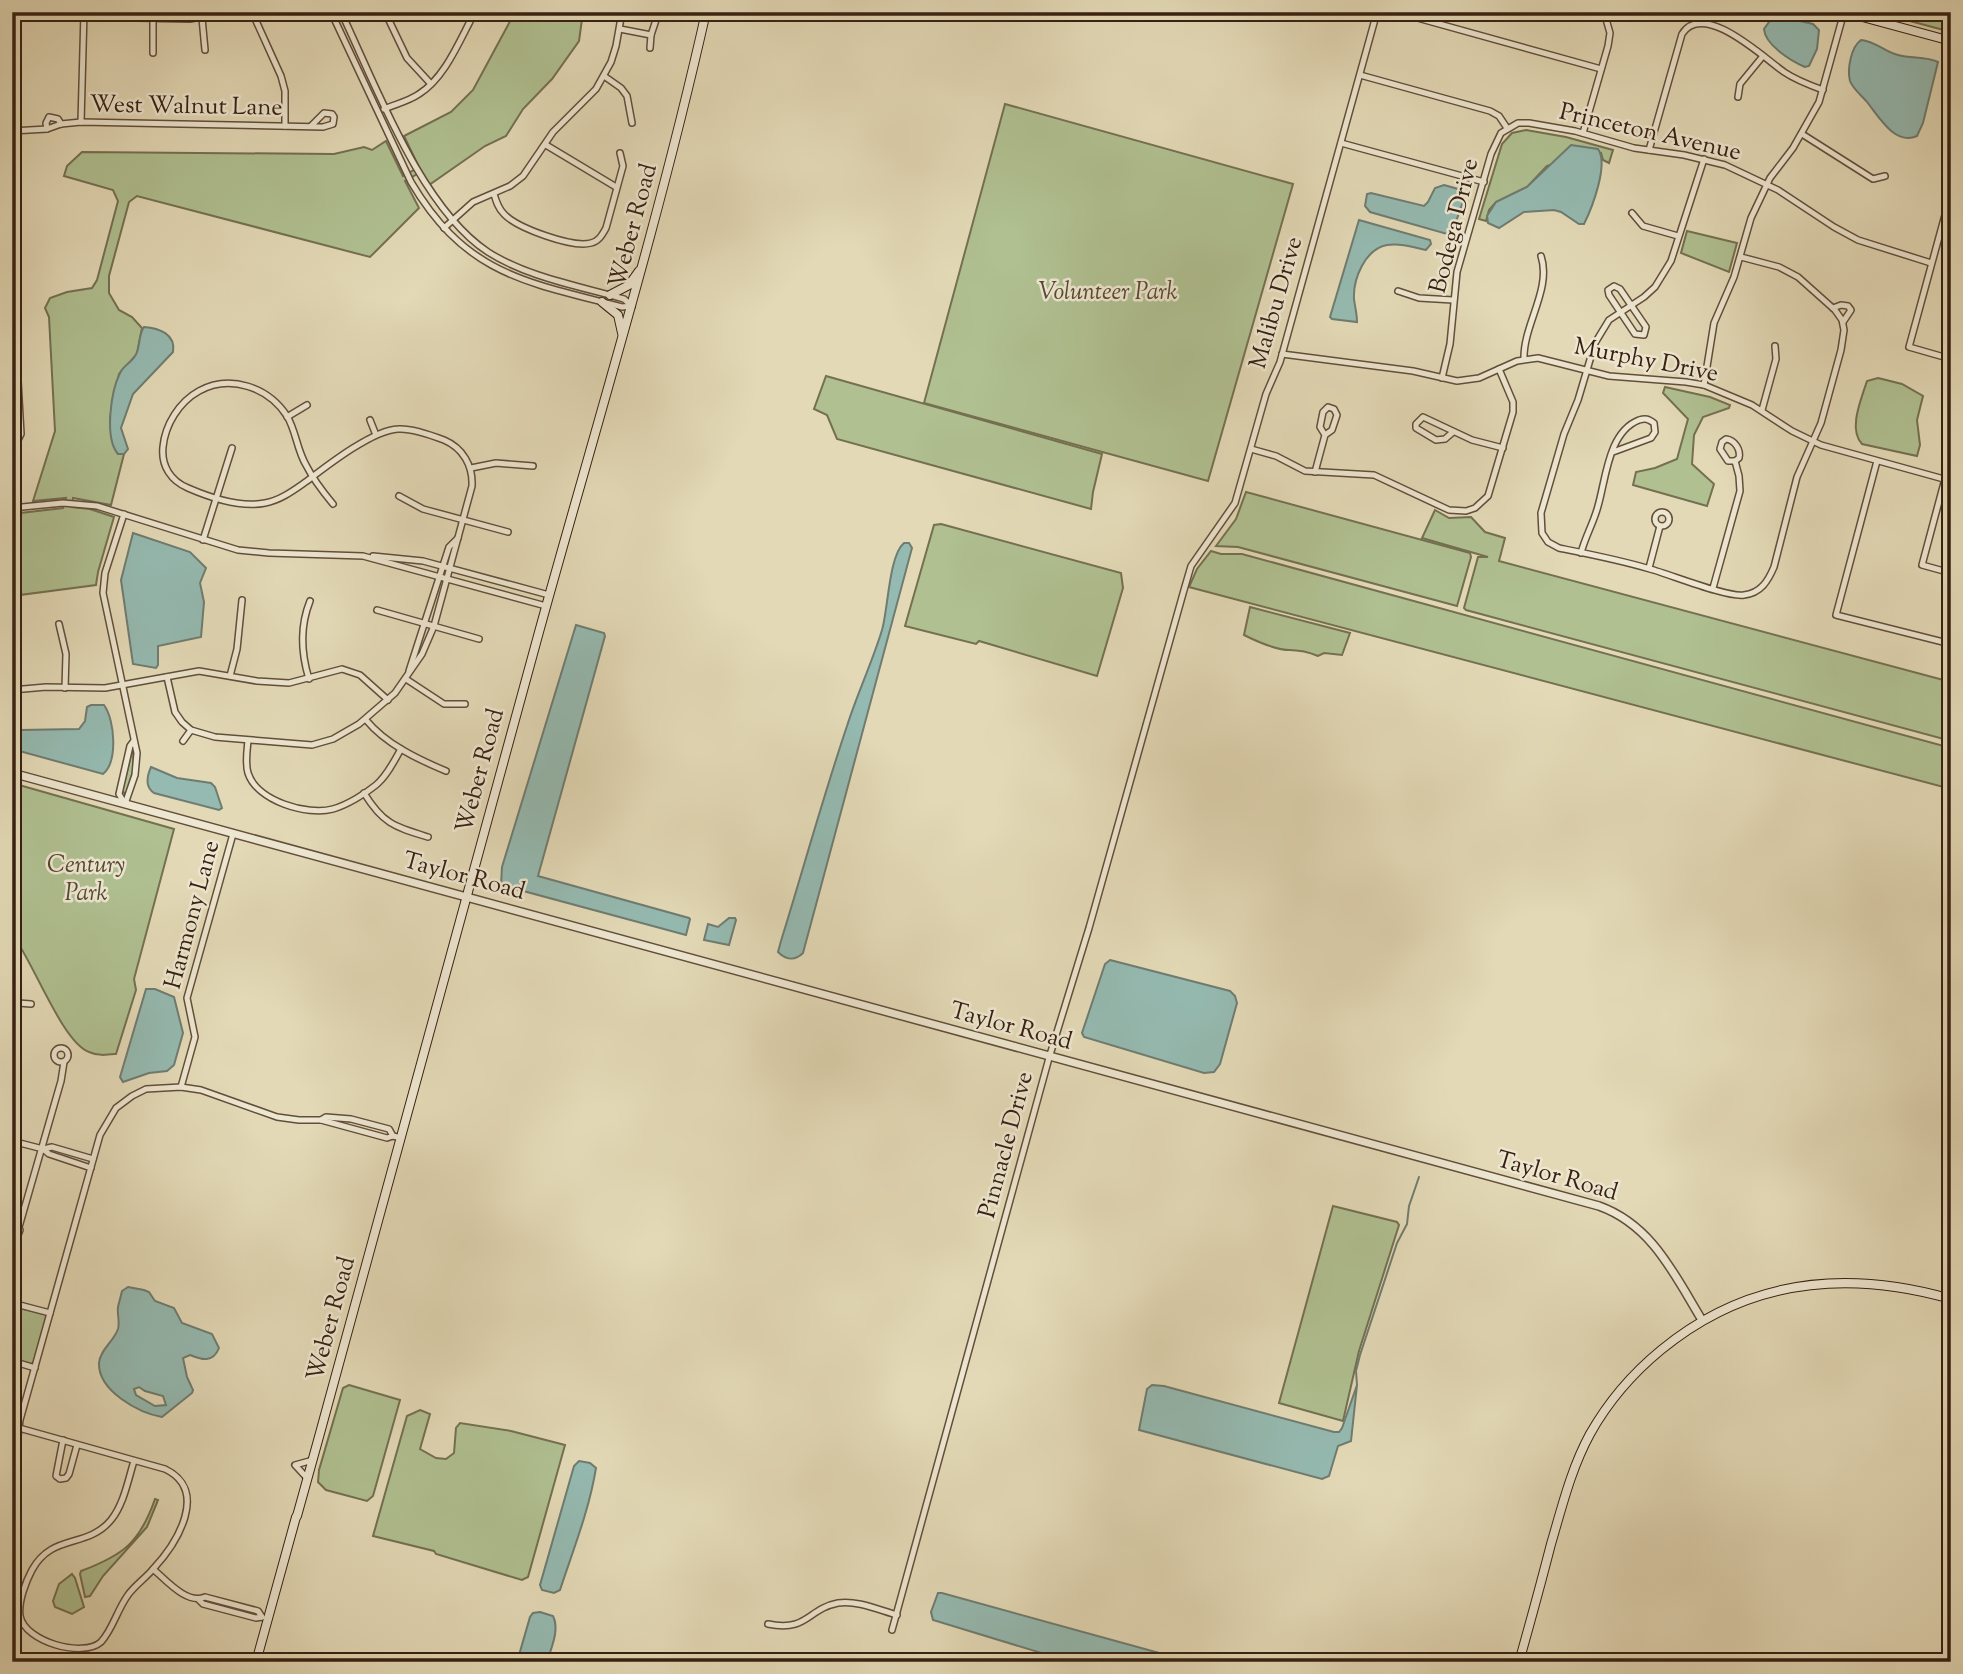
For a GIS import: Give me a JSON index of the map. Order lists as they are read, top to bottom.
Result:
{
  "streets": {
    "main road": ["Weber Road"],
    "street": [
      "West Walnut Lane",
      "Princeton Avenue",
      "Bodega Drive",
      "Malibu Drive",
      "Murphy Drive",
      "Taylor Road",
      "Harmony Lane",
      "Pinnacle Drive"
    ]
  },
  "crossings": [
    ["Princeton Avenue", "Bodega Drive"],
    ["Weber Road", "Taylor Road"],
    ["Bodega Drive", "Murphy Drive"],
    ["Malibu Drive", "Murphy Drive"],
    ["Malibu Drive", "Pinnacle Drive"],
    ["Taylor Road", "Harmony Lane"],
    ["Taylor Road", "Pinnacle Drive"]
  ],
  "parks": ["Volunteer Park", "Century Park"]
}
